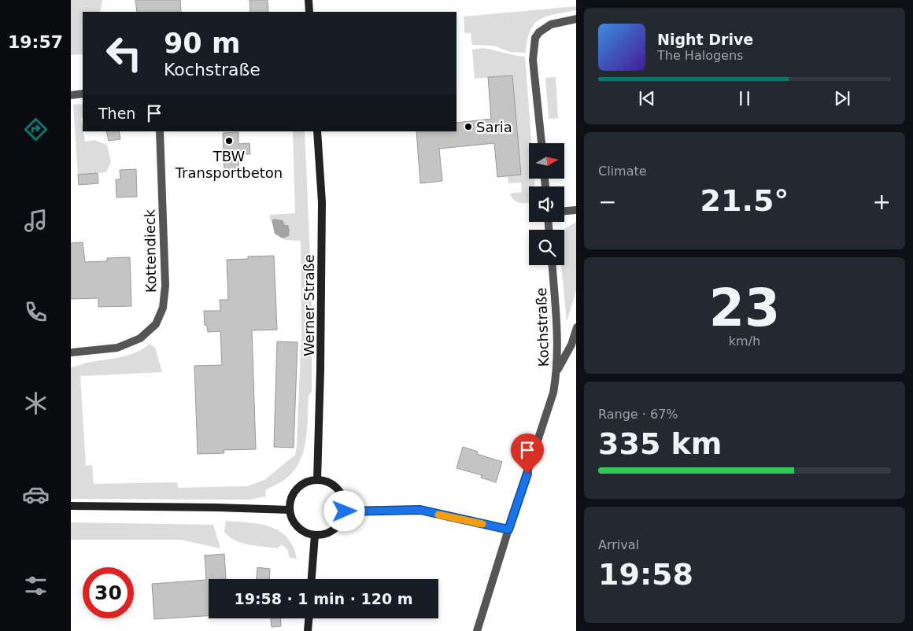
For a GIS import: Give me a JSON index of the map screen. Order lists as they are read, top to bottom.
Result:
{
  "streets": {
    "main road": ["Werner Straße"],
    "street": ["Kottendieck", "Kochstraße"]
  },
  "places": ["Saria", "TBW Transportbeton"],
  "north": "right",
  "page": {
    "tabs": "19:57",
    "turn": ["90 m", "Kochstraße"],
    "song": ["Night Drive", "The Halogens"],
    "then": "Then",
    "tile": [
      "Climate",
      ["23", "km/h"],
      ["Range · 67%", "335 km"],
      ["Arrival", "19:58"]
    ],
    "heat": ["−", "21.5°", "+"],
    "limit": "30",
    "trip": "19:58 · 1 min · 120 m"
  }
}
